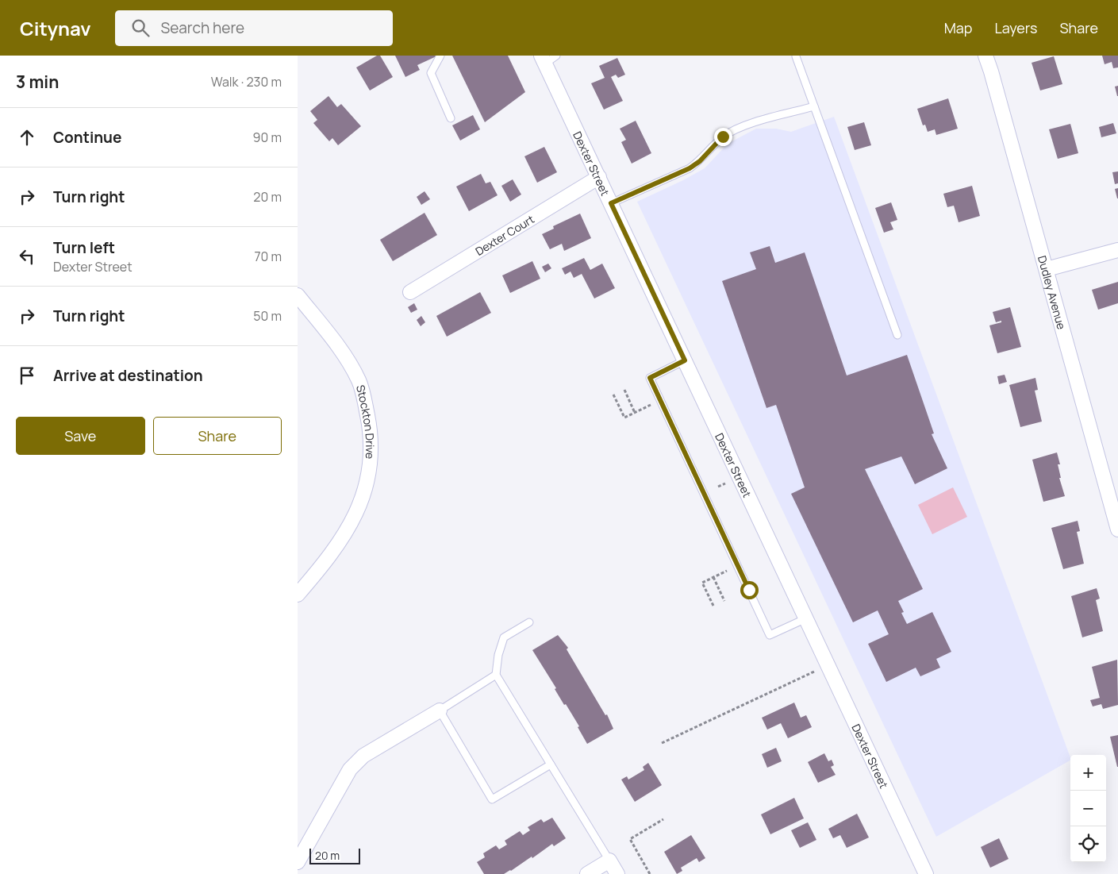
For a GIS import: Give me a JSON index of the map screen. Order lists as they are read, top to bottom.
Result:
{
  "streets": {
    "street": [
      "Dexter Street",
      "Dexter Court",
      "Dudley Avenue",
      "Stockton Drive"
    ]
  },
  "crossings": [
    ["Dexter Street", "Dexter Court"]
  ],
  "scale_bar": "20 m",
  "page": {
    "header": "Citynav",
    "search": "Search here",
    "nav": ["Map", "Layers", "Share"],
    "heading": ["3 min", "Walk · 230 m"],
    "list": [
      ["Continue", "90 m"],
      ["Turn right", "20 m"],
      ["Turn left", "Dexter Street", "70 m"],
      ["Turn right", "50 m"],
      "Arrive at destination"
    ],
    "buttons": ["Save", "Share"],
    "map_buttons": ["+", "−"],
    "scale": "20 m"
  }
}
